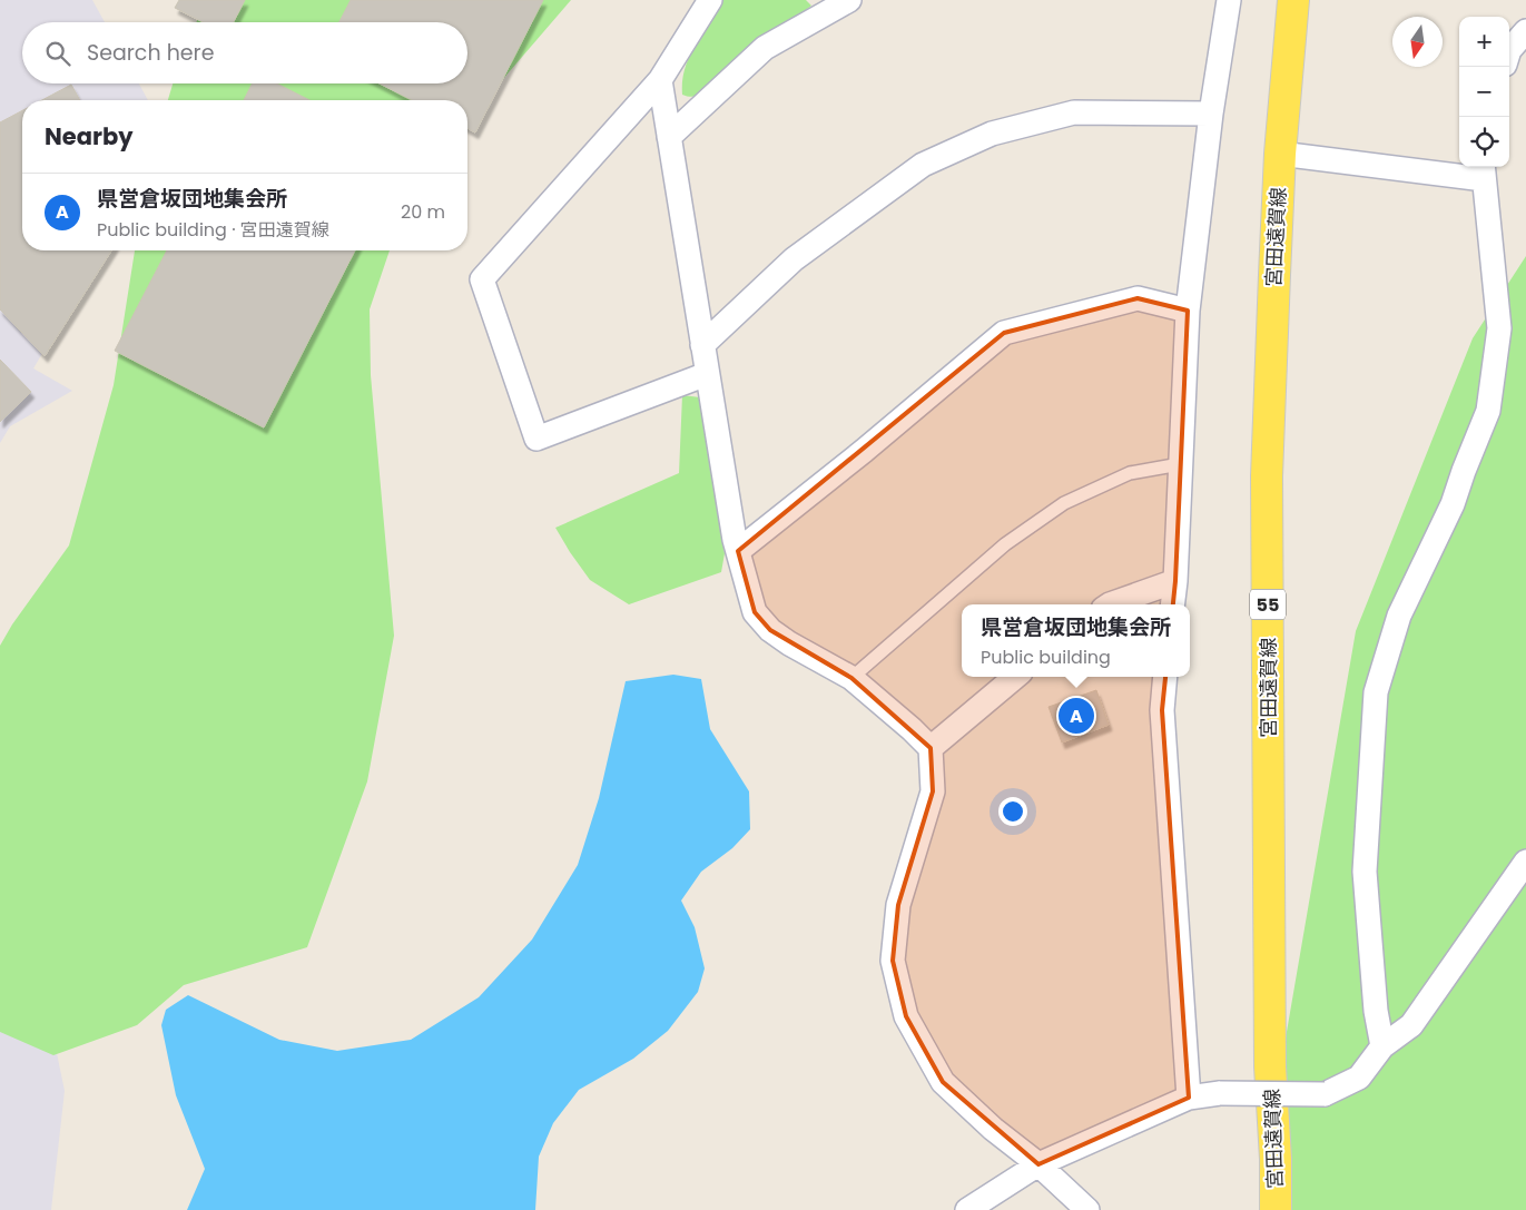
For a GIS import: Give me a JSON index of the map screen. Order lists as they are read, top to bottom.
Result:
{
  "streets": {
    "main road": ["宮田遠賀線", "55"]
  },
  "north": "bottom",
  "page": {
    "map_buttons": ["+", "−"],
    "search": "Search here",
    "heading": "Nearby",
    "list": [
      {
        "mark": "A",
        "name": "県営倉坂団地集会所",
        "note": "Public building · 宮田遠賀線",
        "value": "20 m"
      }
    ],
    "popup": ["県営倉坂団地集会所", "Public building"],
    "pins": "A"
  }
}
